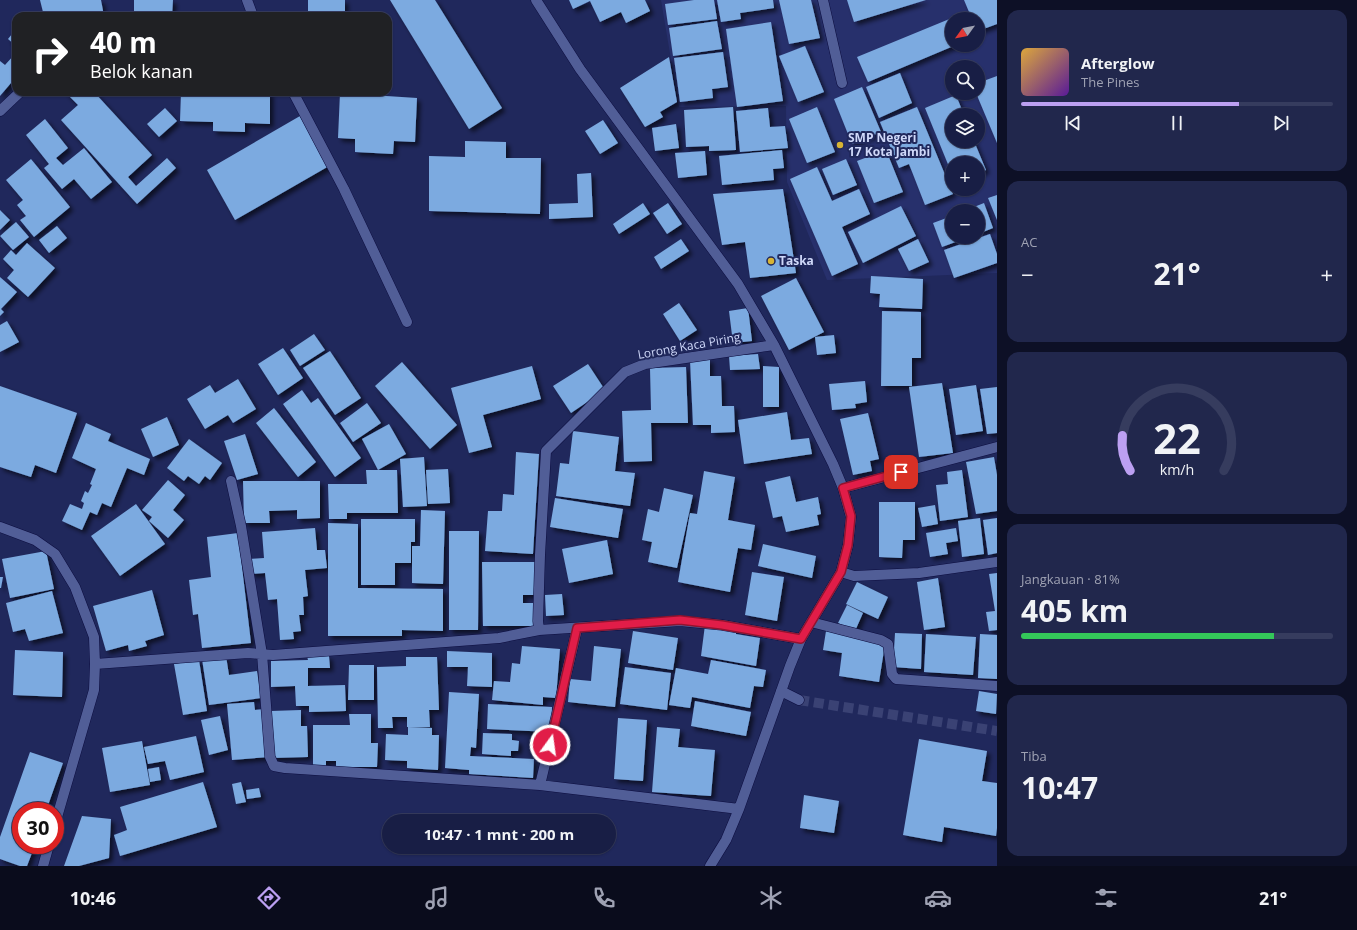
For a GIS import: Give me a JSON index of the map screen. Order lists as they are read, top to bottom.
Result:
{
  "streets": {
    "street": ["Lorong Kaca Piring"]
  },
  "places": ["SMP Negeri 17 Kota Jambi", "Taska"],
  "north": "bottom left",
  "page": {
    "map_buttons": ["+", "−"],
    "turn": ["40 m", "Belok kanan"],
    "song": ["Afterglow", "The Pines"],
    "tile": [
      "AC",
      ["Jangkauan · 81%", "405 km"],
      ["Tiba", "10:47"]
    ],
    "heat": ["−", "21°", "+"],
    "limit": "30",
    "trip": "10:47 · 1 mnt · 200 m",
    "tabs": ["10:46", "21°"],
    "gauge": ["22", "km/h"]
  }
}
